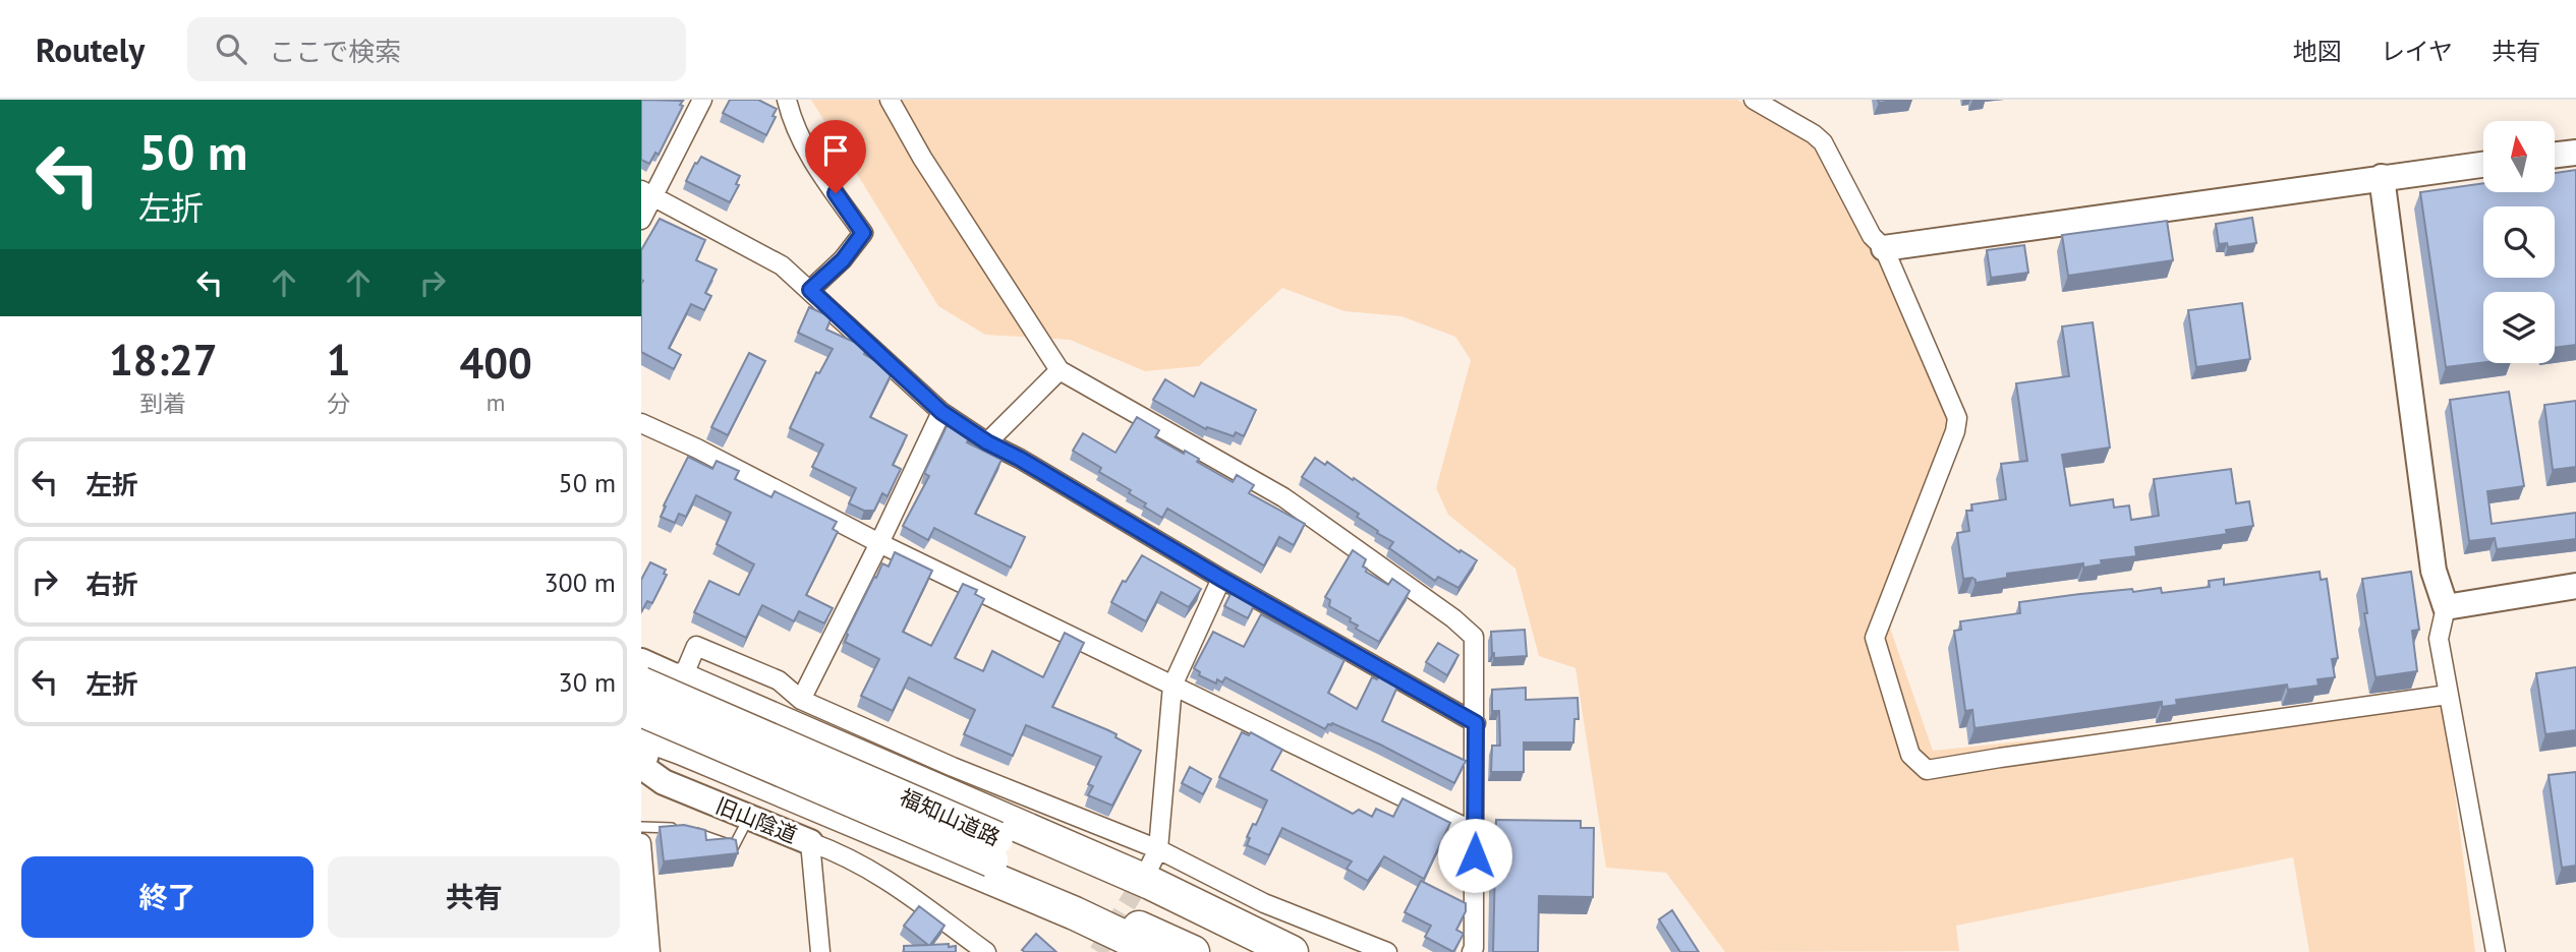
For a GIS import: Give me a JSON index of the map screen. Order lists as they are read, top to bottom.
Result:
{
  "streets": {
    "highway": ["福知山道路"],
    "street": ["旧山陰道"]
  },
  "crossings": [
    ["福知山道路", "旧山陰道"]
  ],
  "north": "top",
  "page": {
    "header": "Routely",
    "search": "ここで検索",
    "nav": ["地図", "レイヤ", "共有"],
    "turn": ["50 m", "左折"],
    "eta": [
      "18:27",
      "到着",
      "1",
      "分",
      "400",
      "m"
    ],
    "list": [
      {
        "name": "左折",
        "value": "50 m"
      },
      {
        "name": "右折",
        "value": "300 m"
      },
      {
        "name": "左折",
        "value": "30 m"
      }
    ],
    "buttons": ["終了", "共有"]
  }
}
